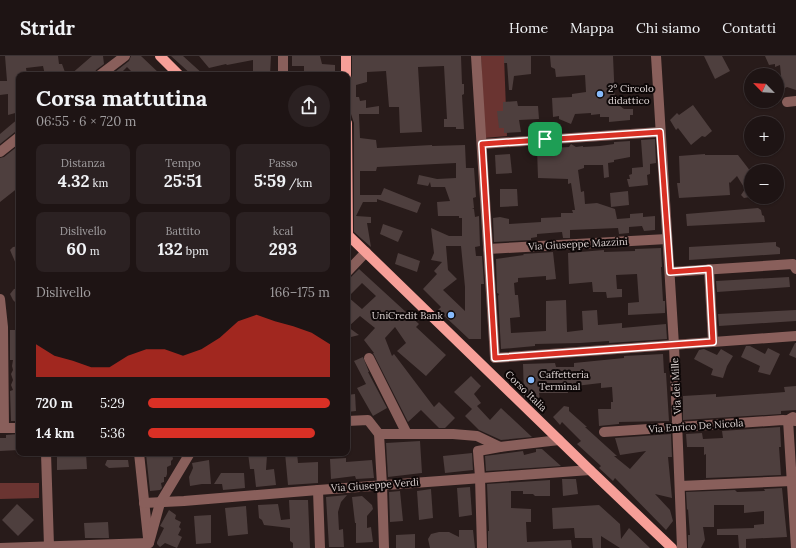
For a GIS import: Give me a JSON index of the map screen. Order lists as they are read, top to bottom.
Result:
{
  "streets": {
    "main road": ["Corso Italia"],
    "street": [
      "Via Giuseppe Mazzini",
      "Via dei Mille",
      "Via Enrico De Nicola",
      "Via Giuseppe Verdi"
    ]
  },
  "crossings": [
    ["Via Giuseppe Mazzini", "Via dei Mille"],
    ["Via dei Mille", "Via Enrico De Nicola"],
    ["Corso Italia", "Via Giuseppe Verdi"]
  ],
  "places": ["2° Circolo didattico", "UniCredit Bank", "Caffetteria Terminal"],
  "north": "top left",
  "page": {
    "header": "Stridr",
    "nav": [
      "Home",
      "Mappa",
      "Chi siamo",
      "Contatti"
    ],
    "map_buttons": ["+", "−"],
    "heading": ["Corsa mattutina", "06:55 · 6 × 720 m"],
    "stats": [
      ["Distanza", "4.32 km"],
      ["Tempo", "25:51"],
      ["Passo", "5:59 /km"],
      ["Dislivello", "60 m"],
      ["Battito", "132 bpm"],
      ["kcal", "293"]
    ],
    "chart": ["Dislivello", "166–175 m"],
    "list": [
      {
        "name": "720 m",
        "note": "5:29"
      },
      {
        "name": "1.4 km",
        "note": "5:36"
      }
    ]
  }
}
